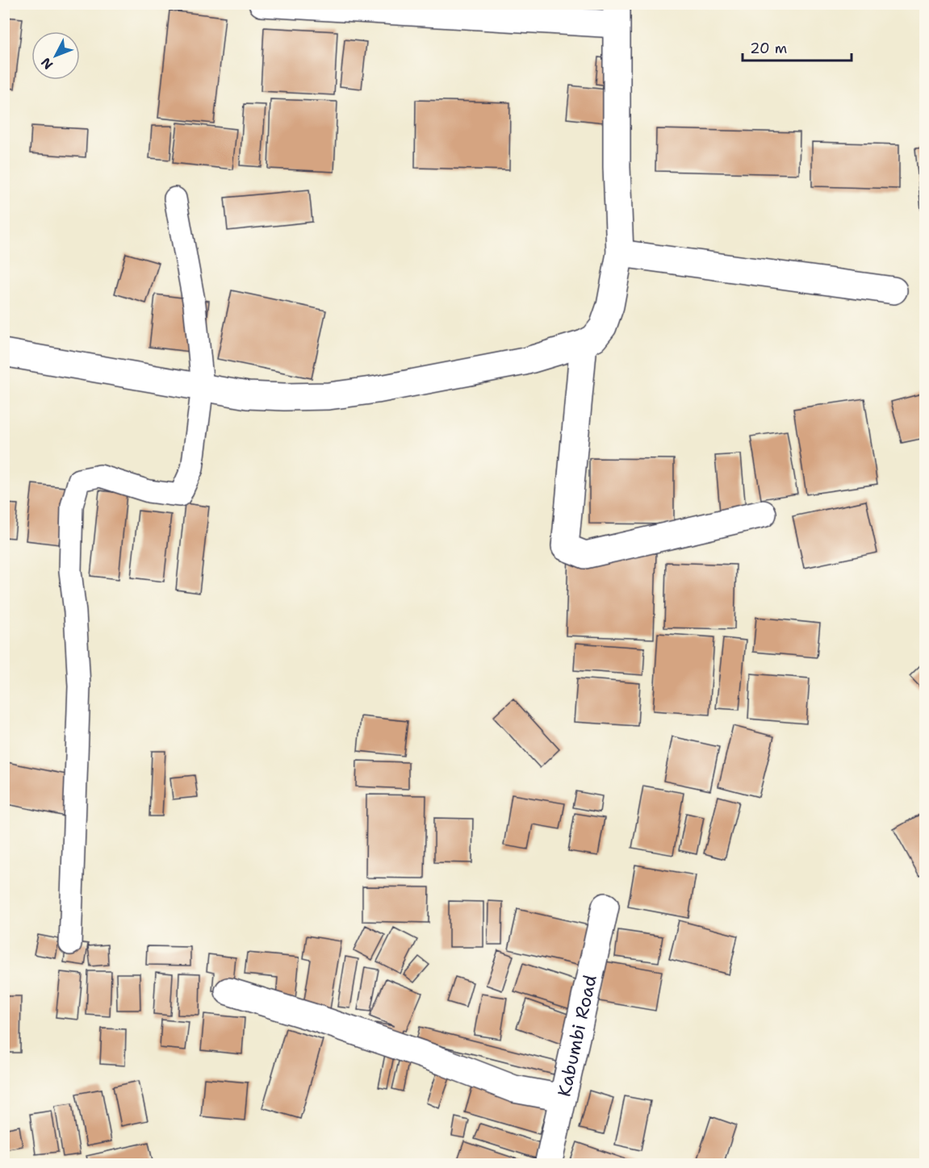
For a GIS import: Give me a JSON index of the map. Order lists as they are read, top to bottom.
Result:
{
  "streets": {
    "street": ["Kabumbi Road"]
  },
  "scale_bar": "20 m",
  "north": "bottom left"
}
